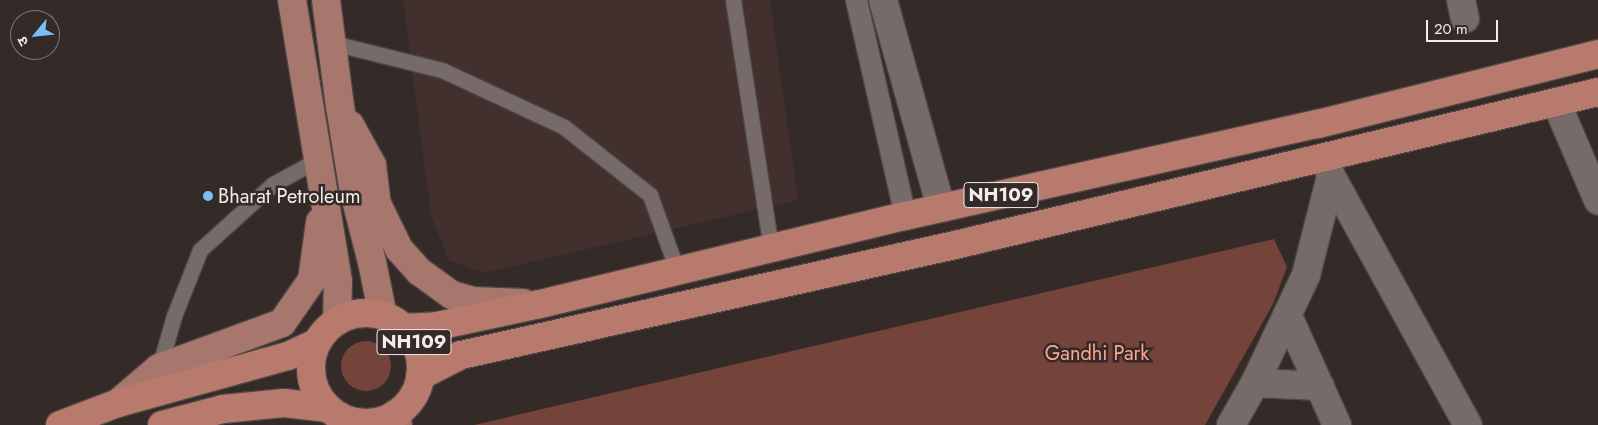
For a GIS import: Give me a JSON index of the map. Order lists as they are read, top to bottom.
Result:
{
  "streets": {
    "highway": ["NH109"]
  },
  "parks": ["Gandhi Park"],
  "places": ["Bharat Petroleum"],
  "scale_bar": "20 m",
  "north": "bottom left"
}
